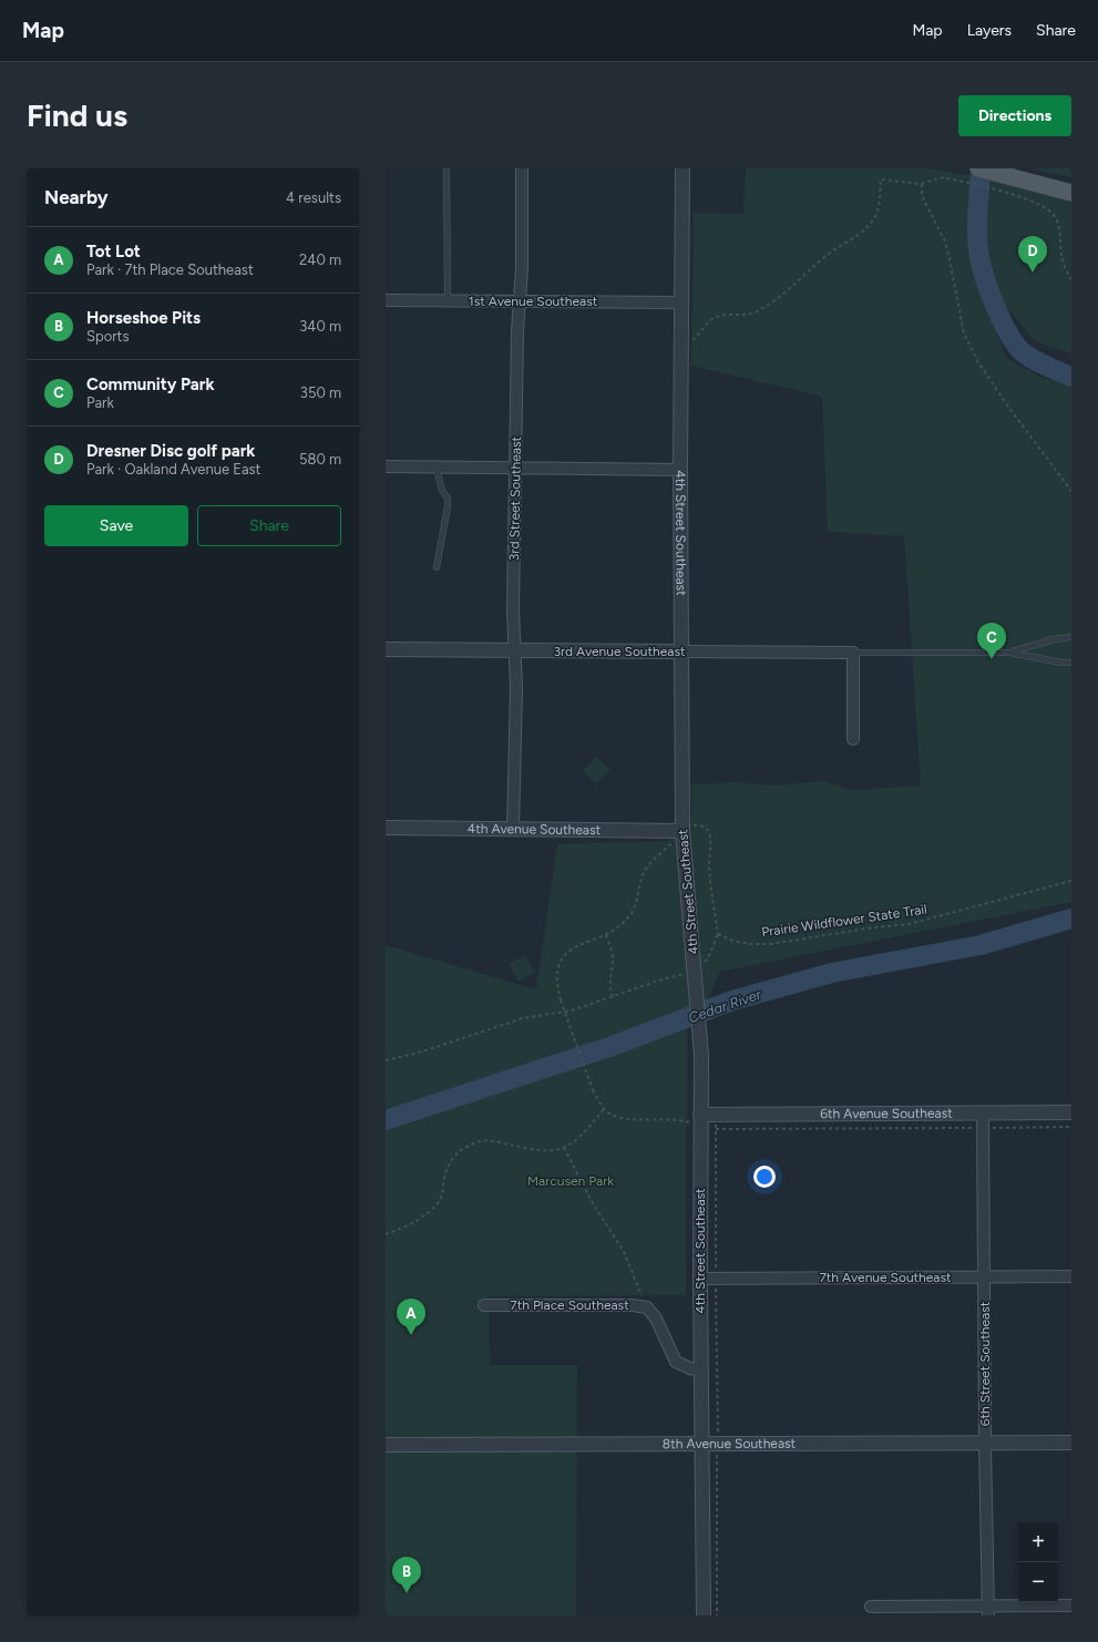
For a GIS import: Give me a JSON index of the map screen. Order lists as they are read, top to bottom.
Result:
{
  "streets": {
    "street": [
      "1st Avenue Southeast",
      "3rd Street Southeast",
      "4th Street Southeast",
      "3rd Avenue Southeast",
      "4th Avenue Southeast",
      "6th Avenue Southeast",
      "7th Avenue Southeast",
      "7th Place Southeast",
      "6th Street Southeast",
      "8th Avenue Southeast"
    ],
    "path": ["Prairie Wildflower State Trail"]
  },
  "crossings": [
    ["1st Avenue Southeast", "3rd Street Southeast"],
    ["1st Avenue Southeast", "4th Street Southeast"],
    ["3rd Street Southeast", "3rd Avenue Southeast"],
    ["3rd Street Southeast", "4th Avenue Southeast"],
    ["4th Street Southeast", "3rd Avenue Southeast"],
    ["4th Street Southeast", "4th Avenue Southeast"],
    ["4th Street Southeast", "6th Avenue Southeast"],
    ["4th Street Southeast", "7th Avenue Southeast"],
    ["4th Street Southeast", "7th Place Southeast"],
    ["4th Street Southeast", "8th Avenue Southeast"],
    ["6th Avenue Southeast", "6th Street Southeast"],
    ["7th Avenue Southeast", "6th Street Southeast"],
    ["6th Street Southeast", "8th Avenue Southeast"]
  ],
  "water": ["Cedar River"],
  "parks": ["Marcusen Park"],
  "page": {
    "header": "Map",
    "nav": ["Map", "Layers", "Share"],
    "buttons": [
      "Directions",
      ["Save", "Share"]
    ],
    "title": "Find us",
    "heading": ["Nearby", "4 results"],
    "list": [
      {
        "mark": "A",
        "name": "Tot Lot",
        "note": "Park · 7th Place Southeast",
        "value": "240 m"
      },
      {
        "mark": "B",
        "name": "Horseshoe Pits",
        "note": "Sports",
        "value": "340 m"
      },
      {
        "mark": "C",
        "name": "Community Park",
        "note": "Park",
        "value": "350 m"
      },
      {
        "mark": "D",
        "name": "Dresner Disc golf park",
        "note": "Park · Oakland Avenue East",
        "value": "580 m"
      }
    ],
    "pins": [
      "D",
      "C",
      "A",
      "B"
    ],
    "map_buttons": ["+", "−"]
  }
}
